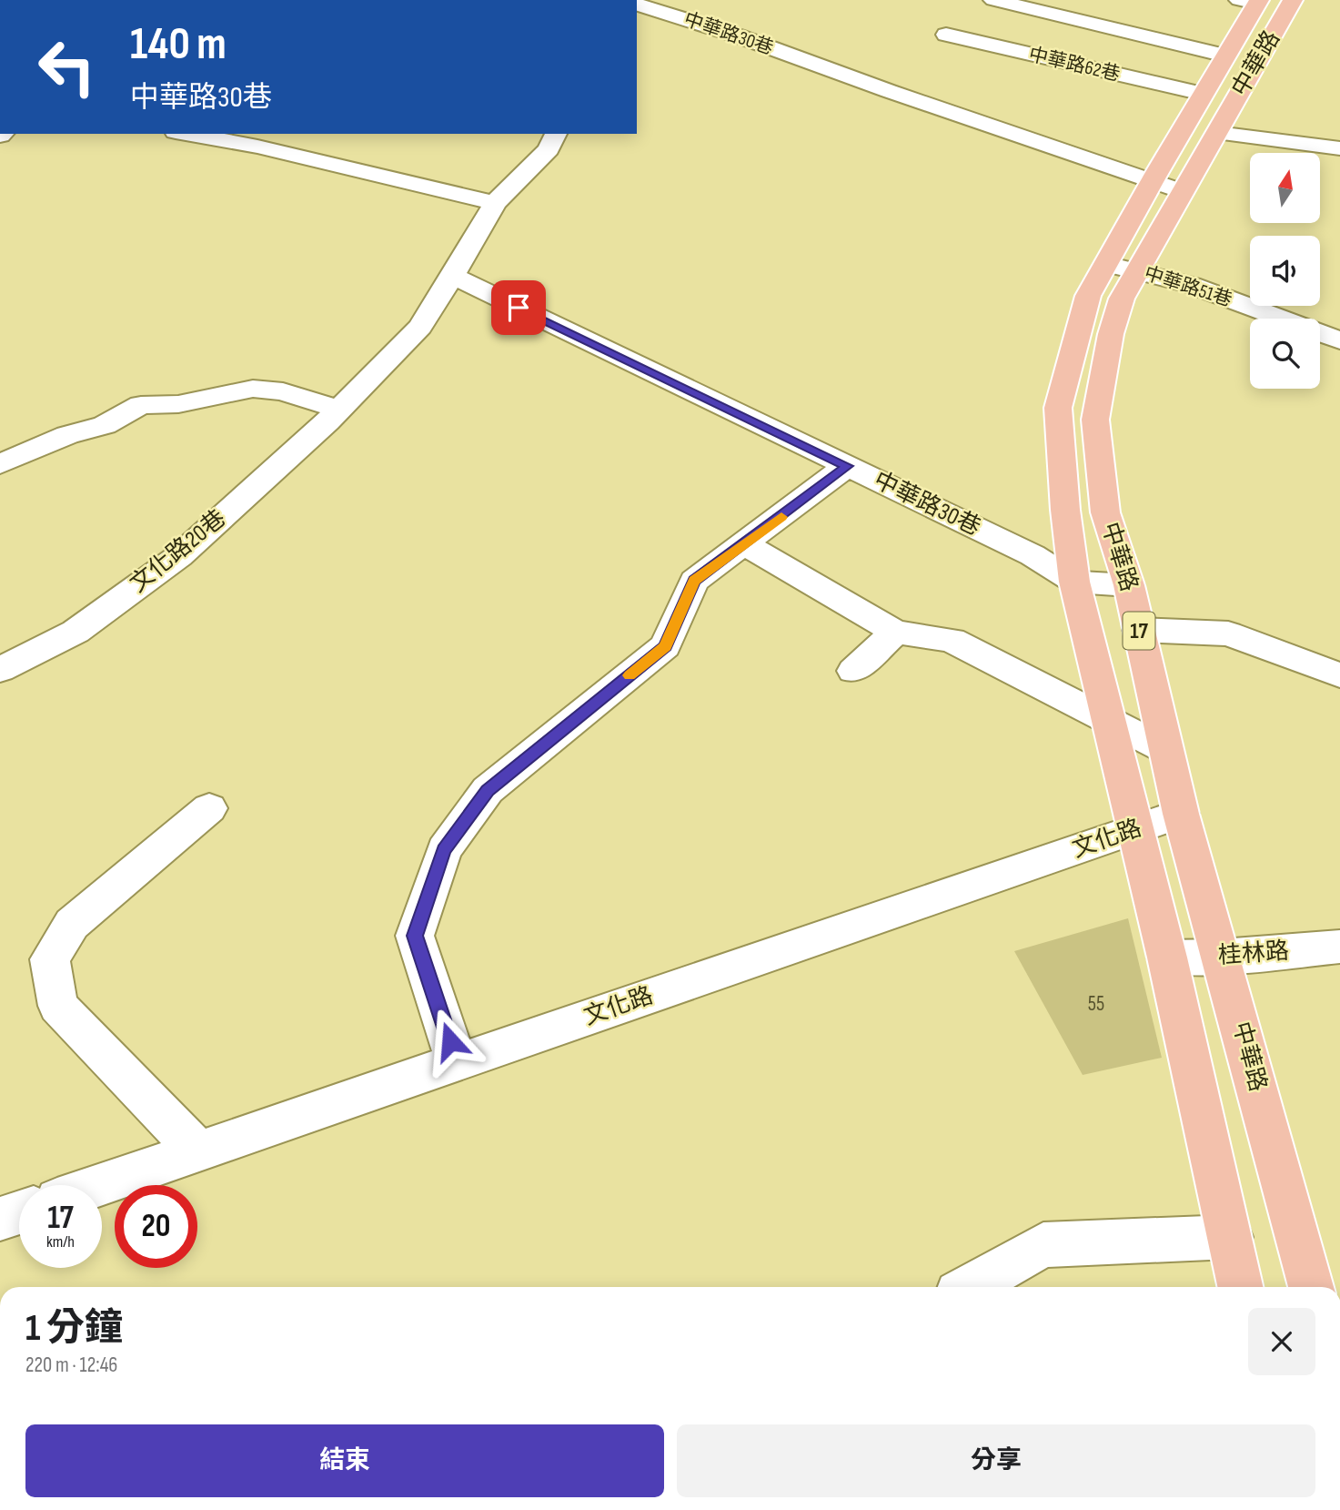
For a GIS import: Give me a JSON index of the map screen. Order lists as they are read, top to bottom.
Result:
{
  "streets": {
    "main road": ["中華路", "17"],
    "street": [
      "中華路30巷",
      "中華路62巷",
      "中華路51巷",
      "文化路20巷",
      "文化路",
      "桂林路"
    ]
  },
  "crossings": [
    ["中華路30巷", "中華路"],
    ["中華路30巷", "文化路20巷"],
    ["中華路", "中華路62巷"],
    ["中華路", "中華路51巷"],
    ["中華路", "文化路"],
    ["中華路", "桂林路"]
  ],
  "house_numbers": ["55"],
  "north": "top",
  "page": {
    "turn": ["140 m", "中華路30巷"],
    "speed": "17 km/h",
    "limit": "20",
    "heading": ["1 分鐘", "220 m · 12:46"],
    "buttons": ["結束", "分享"]
  }
}
